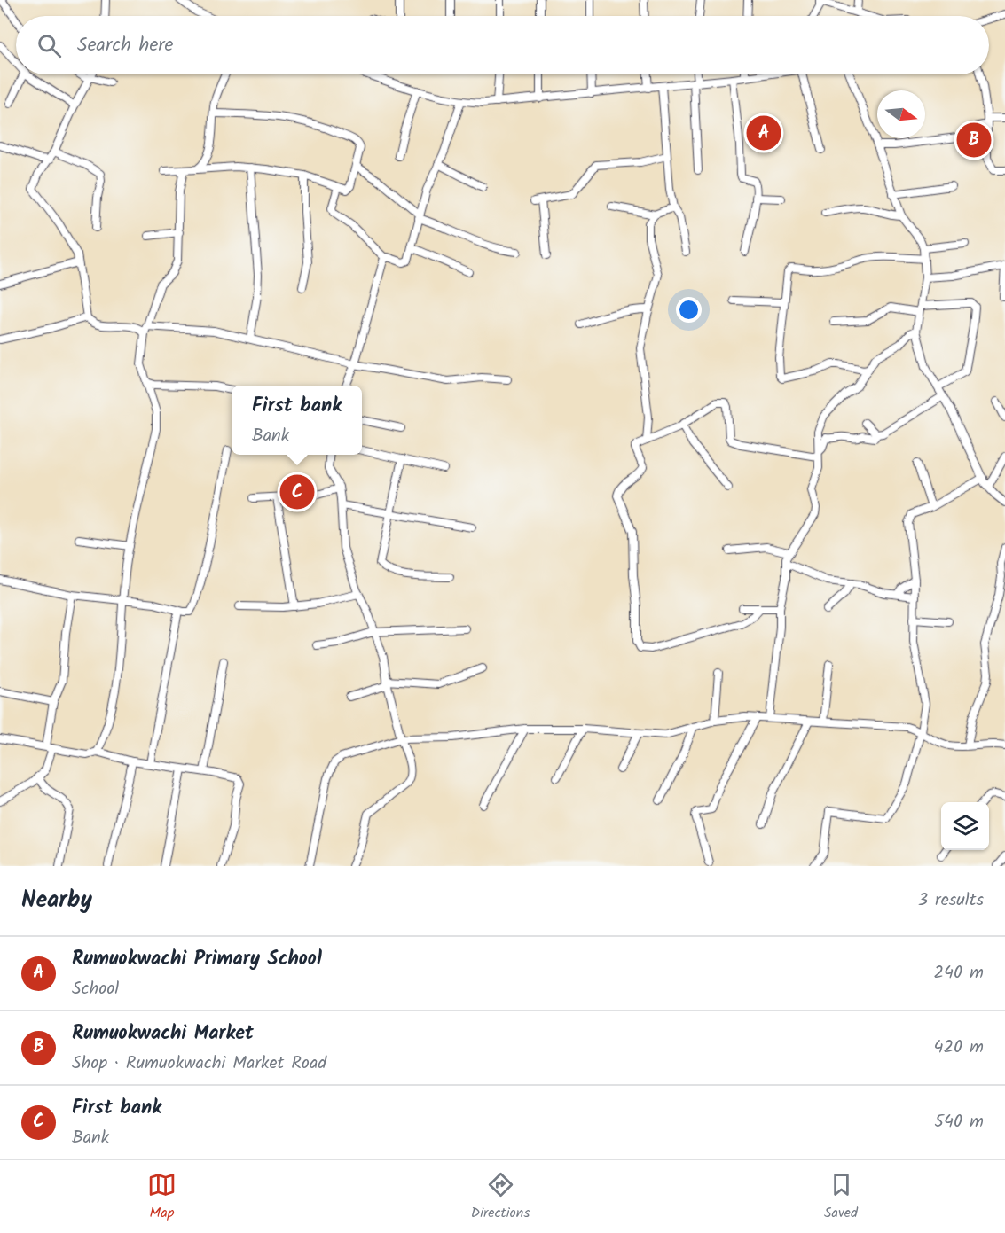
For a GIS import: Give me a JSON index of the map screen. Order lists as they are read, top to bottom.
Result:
{
  "north": "right",
  "page": {
    "search": "Search here",
    "pins": ["A", "B", "C"],
    "popup": ["First bank", "Bank"],
    "heading": ["Nearby", "3 results"],
    "list": [
      {
        "mark": "A",
        "name": "Rumuokwachi Primary School",
        "note": "School",
        "value": "240 m"
      },
      {
        "mark": "B",
        "name": "Rumuokwachi Market",
        "note": "Shop · Rumuokwachi Market Road",
        "value": "420 m"
      },
      {
        "mark": "C",
        "name": "First bank",
        "note": "Bank",
        "value": "540 m"
      }
    ],
    "nav": ["Map", "Directions", "Saved"]
  }
}
